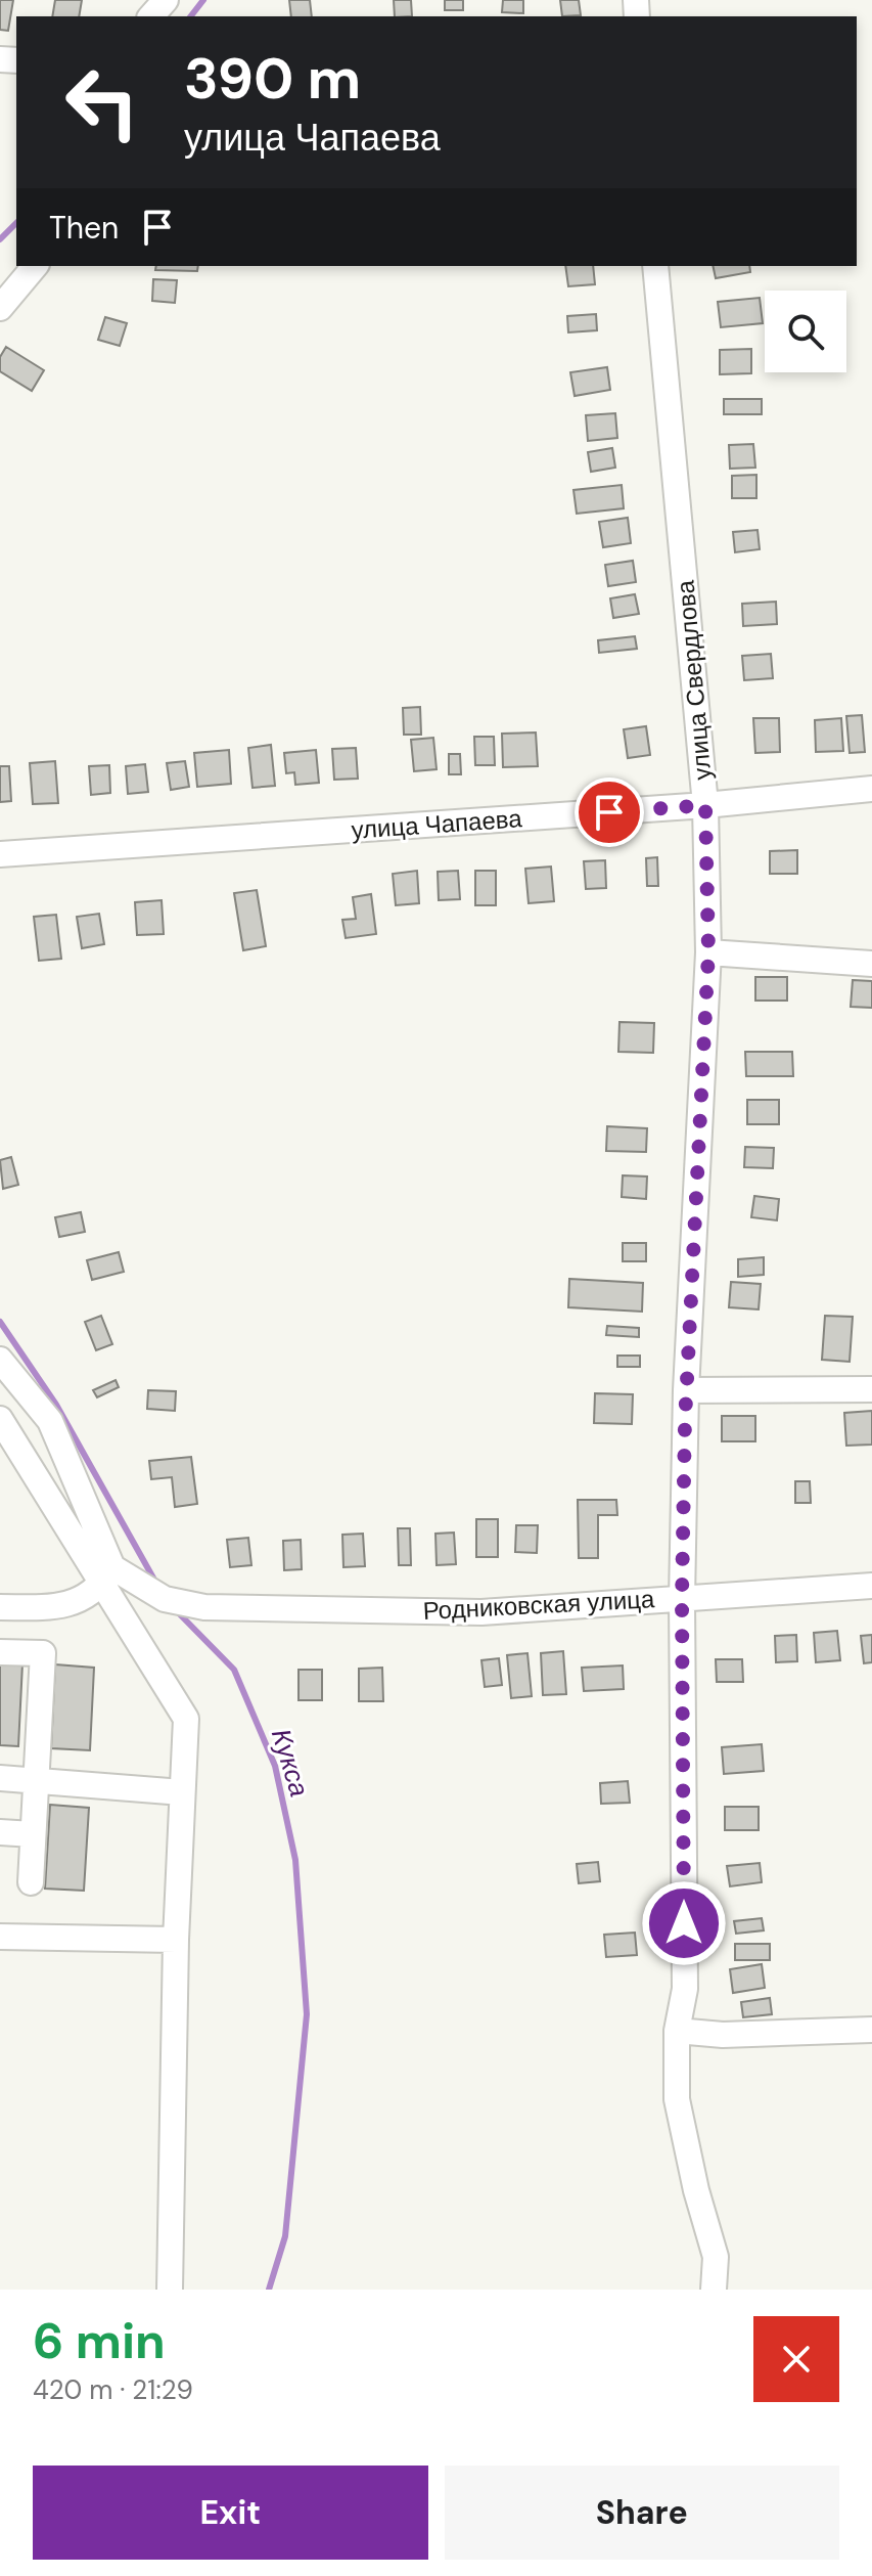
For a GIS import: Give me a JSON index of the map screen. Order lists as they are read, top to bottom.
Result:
{
  "streets": {
    "street": ["улица Свердлова", "улица Чапаева", "Родниковская улица"]
  },
  "crossings": [
    ["улица Свердлова", "улица Чапаева"],
    ["улица Свердлова", "Родниковская улица"]
  ],
  "water": ["Кукса"],
  "page": {
    "turn": ["390 m", "улица Чапаева"],
    "then": "Then",
    "heading": ["6 min", "420 m · 21:29"],
    "buttons": ["Exit", "Share"]
  }
}
